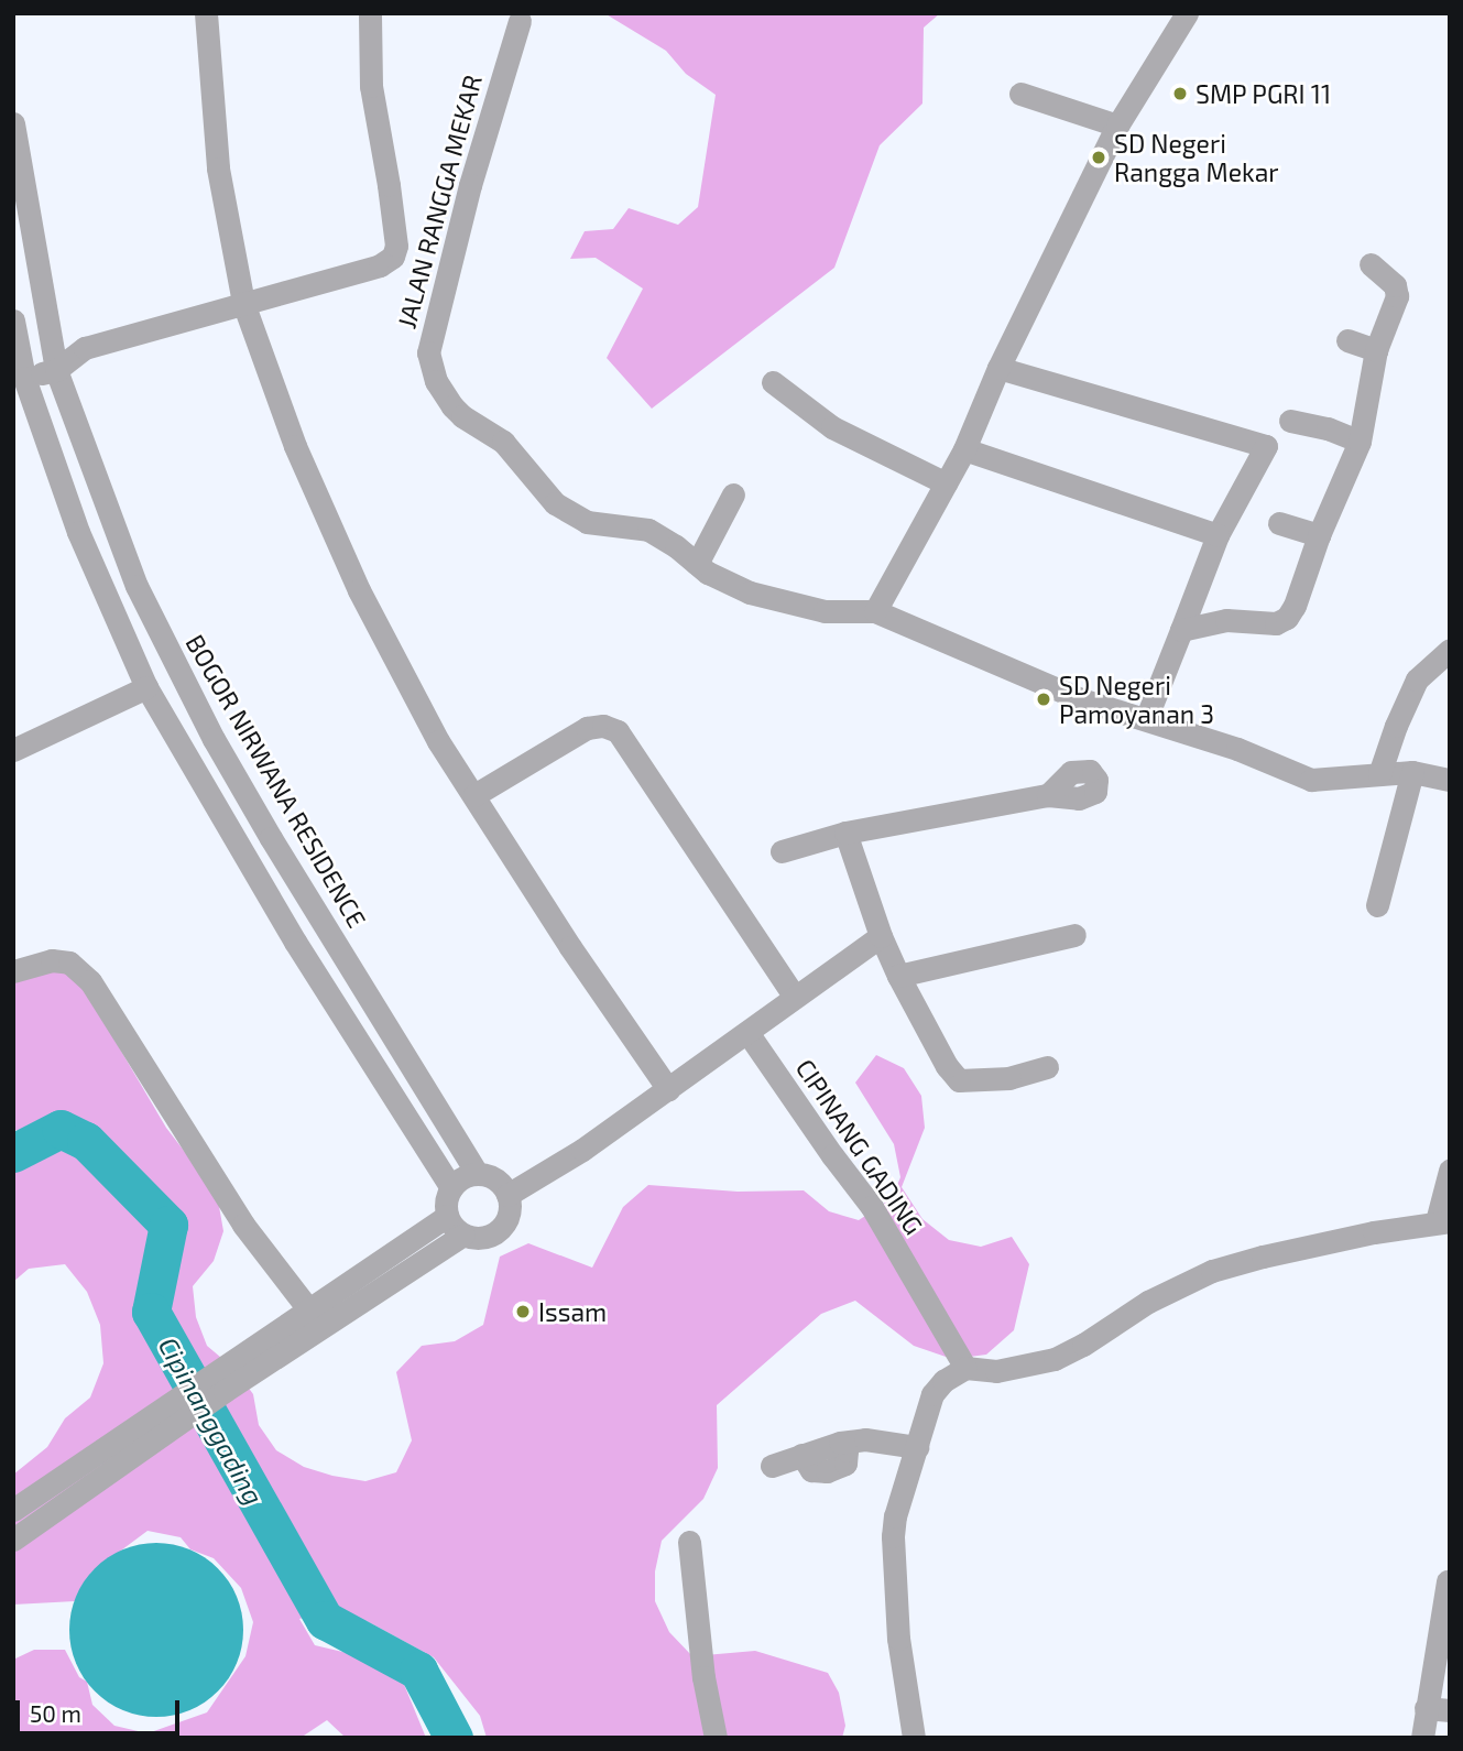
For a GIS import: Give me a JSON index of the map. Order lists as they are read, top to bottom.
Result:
{
  "streets": {
    "street": ["JALAN RANGGA MEKAR", "BOGOR NIRWANA RESIDENCE", "CIPINANG GADING"]
  },
  "water": ["Cipinanggading"],
  "places": [
    "SMP PGRI 11",
    "SD Negeri Rangga Mekar",
    "SD Negeri Pamoyanan 3",
    "Issam"
  ],
  "scale_bar": "50 m"
}
